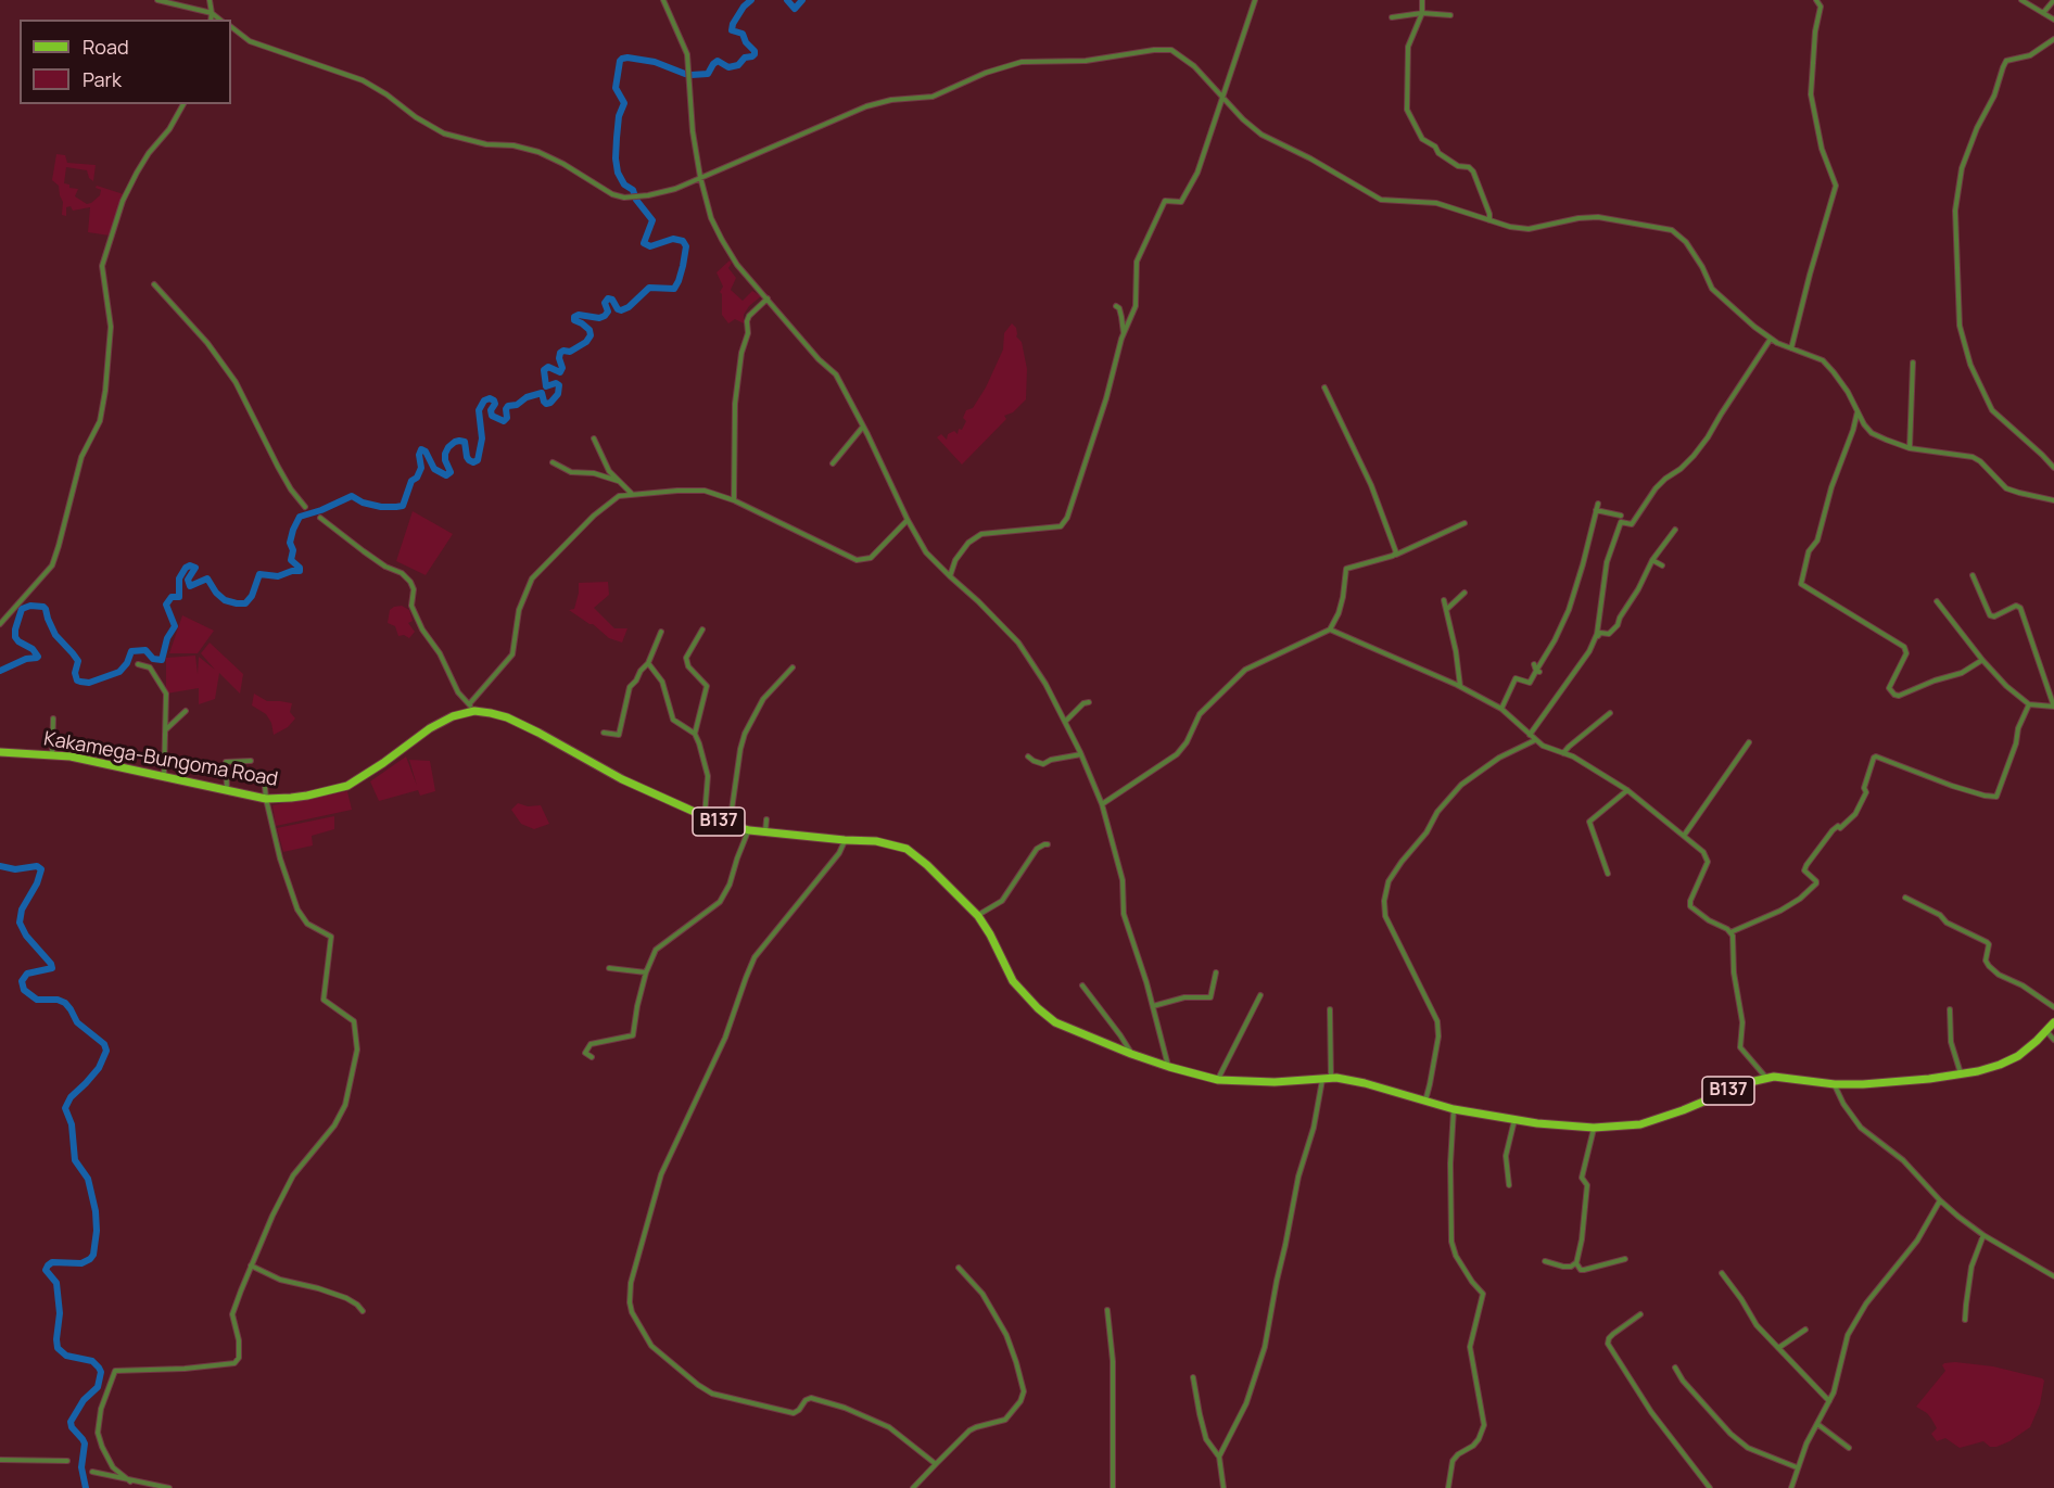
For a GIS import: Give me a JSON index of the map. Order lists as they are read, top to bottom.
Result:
{
  "streets": {
    "main road": ["Kakamega-Bungoma Road", "B137"]
  },
  "legend": ["Road", "Park"]
}
